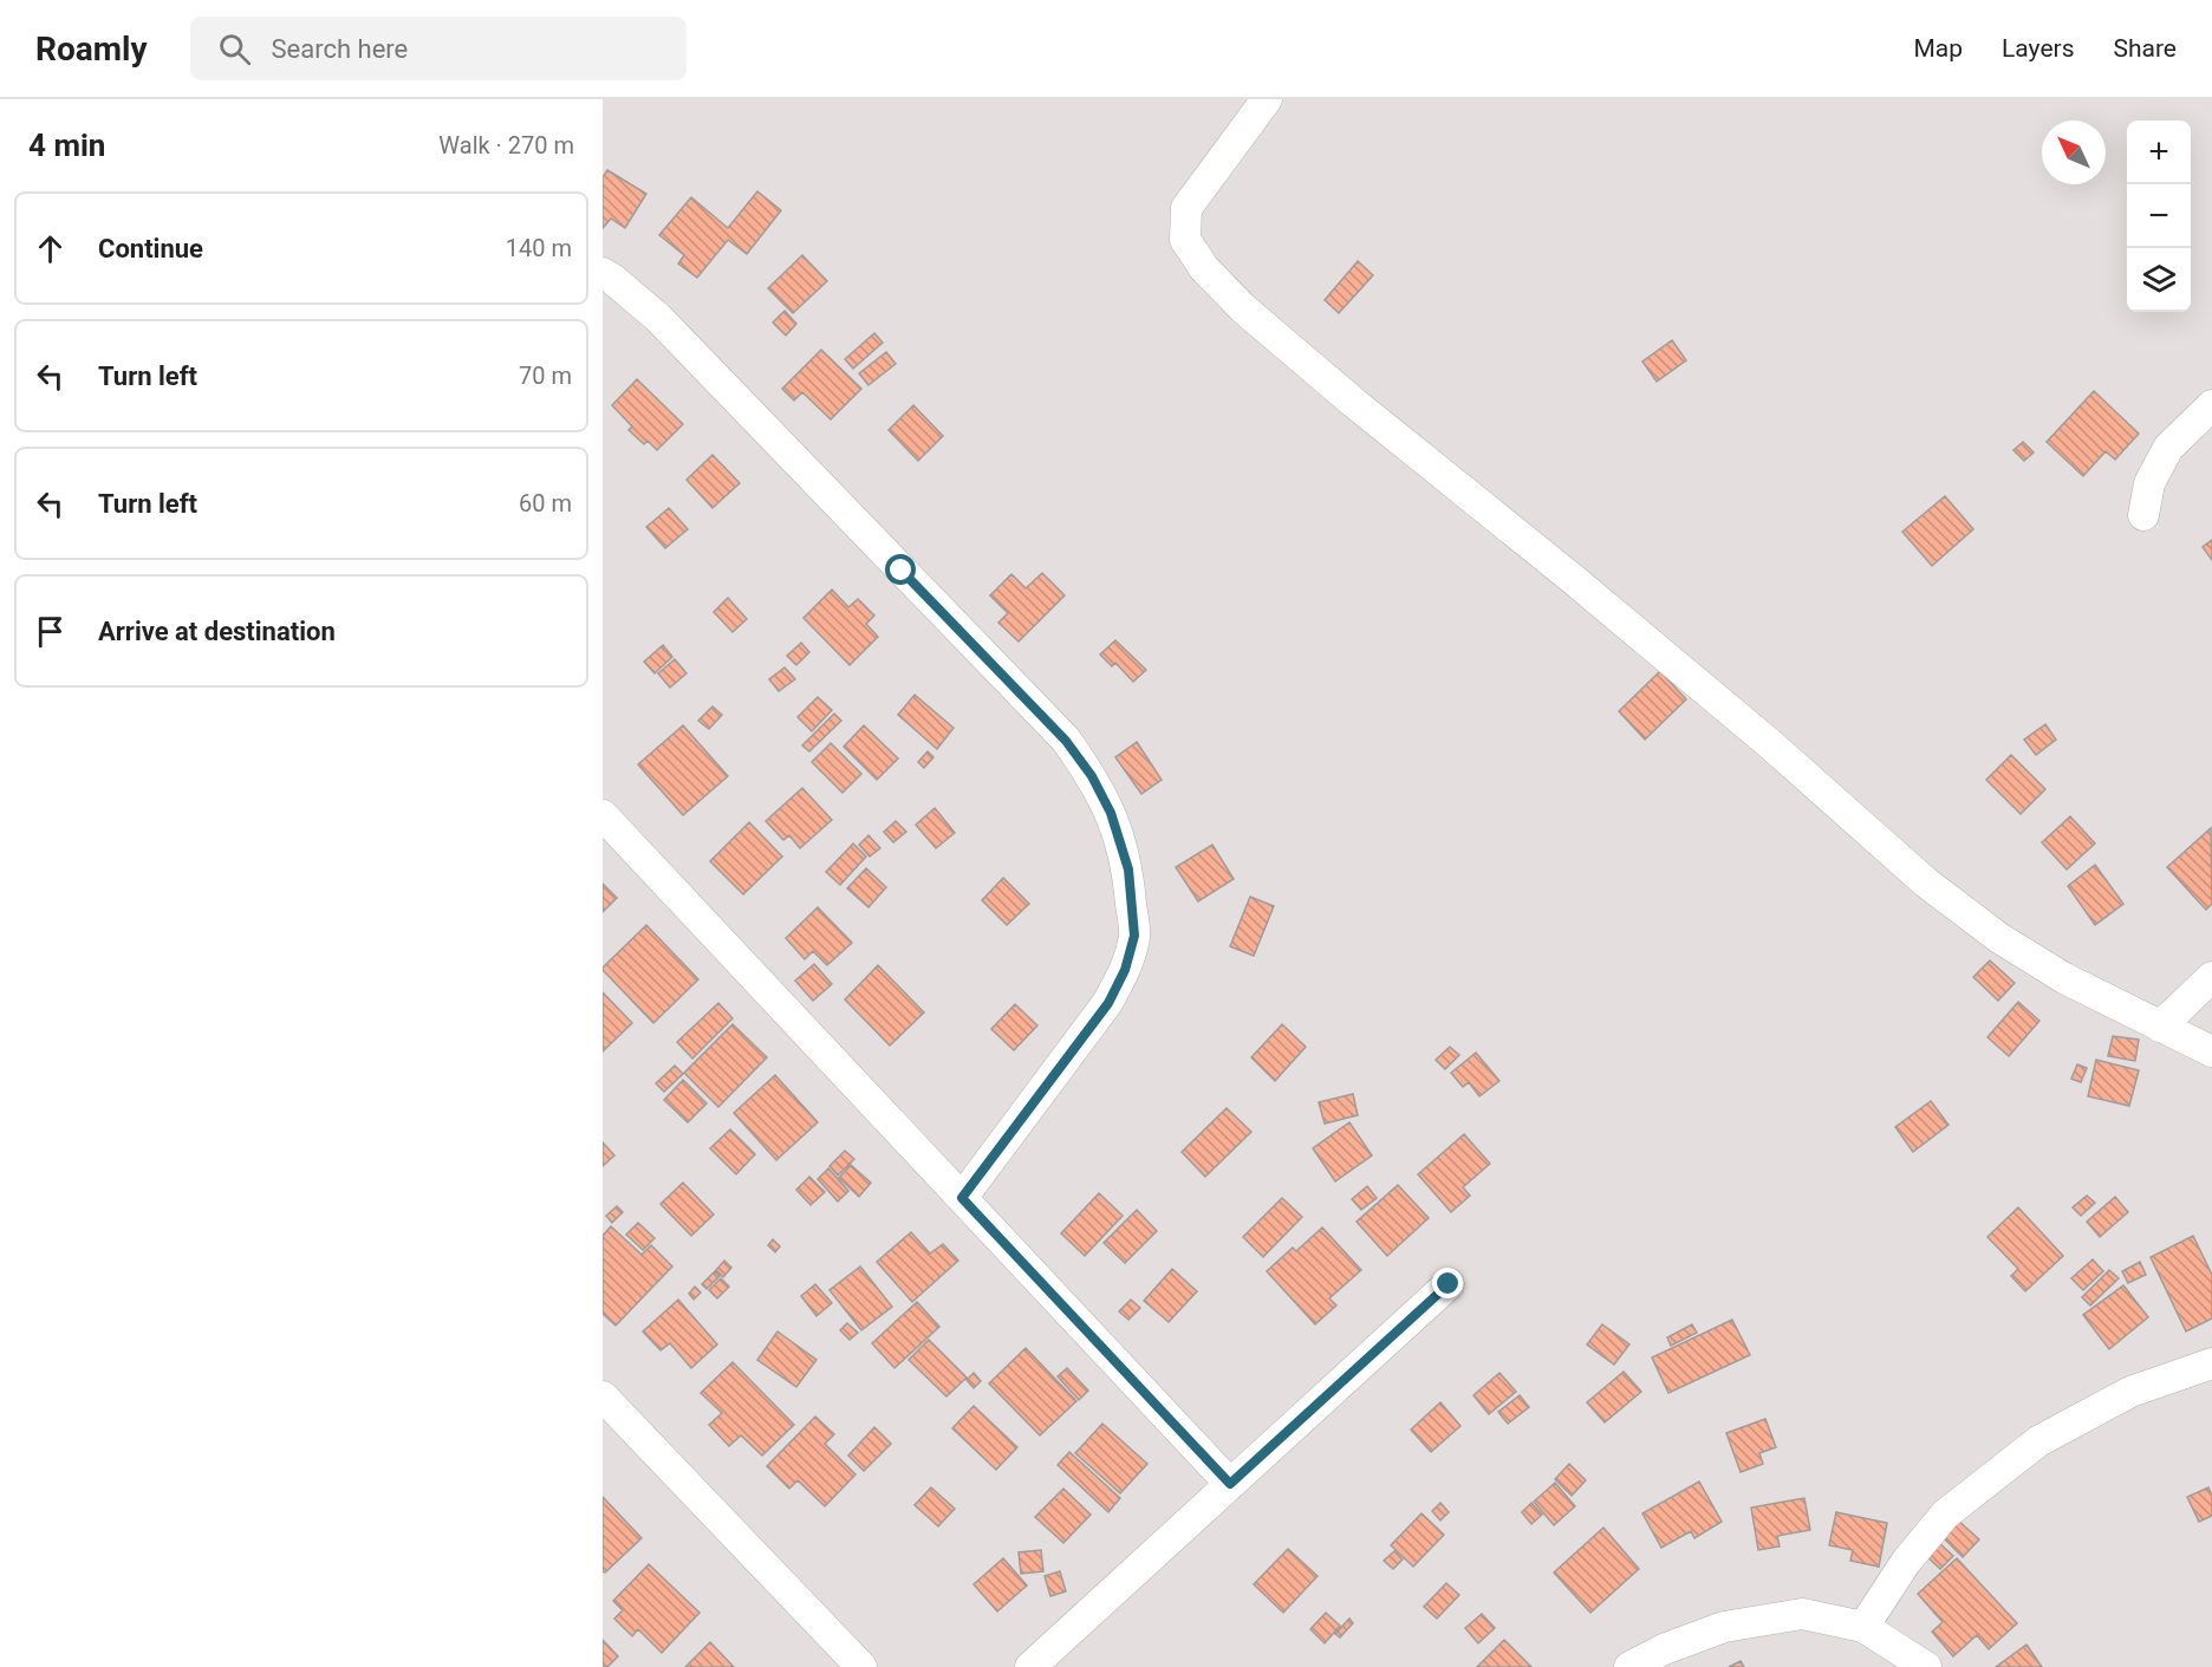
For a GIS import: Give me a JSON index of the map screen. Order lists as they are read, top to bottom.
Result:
{
  "north": "top left",
  "page": {
    "header": "Roamly",
    "search": "Search here",
    "nav": ["Map", "Layers", "Share"],
    "heading": ["4 min", "Walk · 270 m"],
    "map_buttons": ["+", "−"],
    "list": [
      ["Continue", "140 m"],
      ["Turn left", "70 m"],
      ["Turn left", "60 m"],
      "Arrive at destination"
    ]
  }
}
